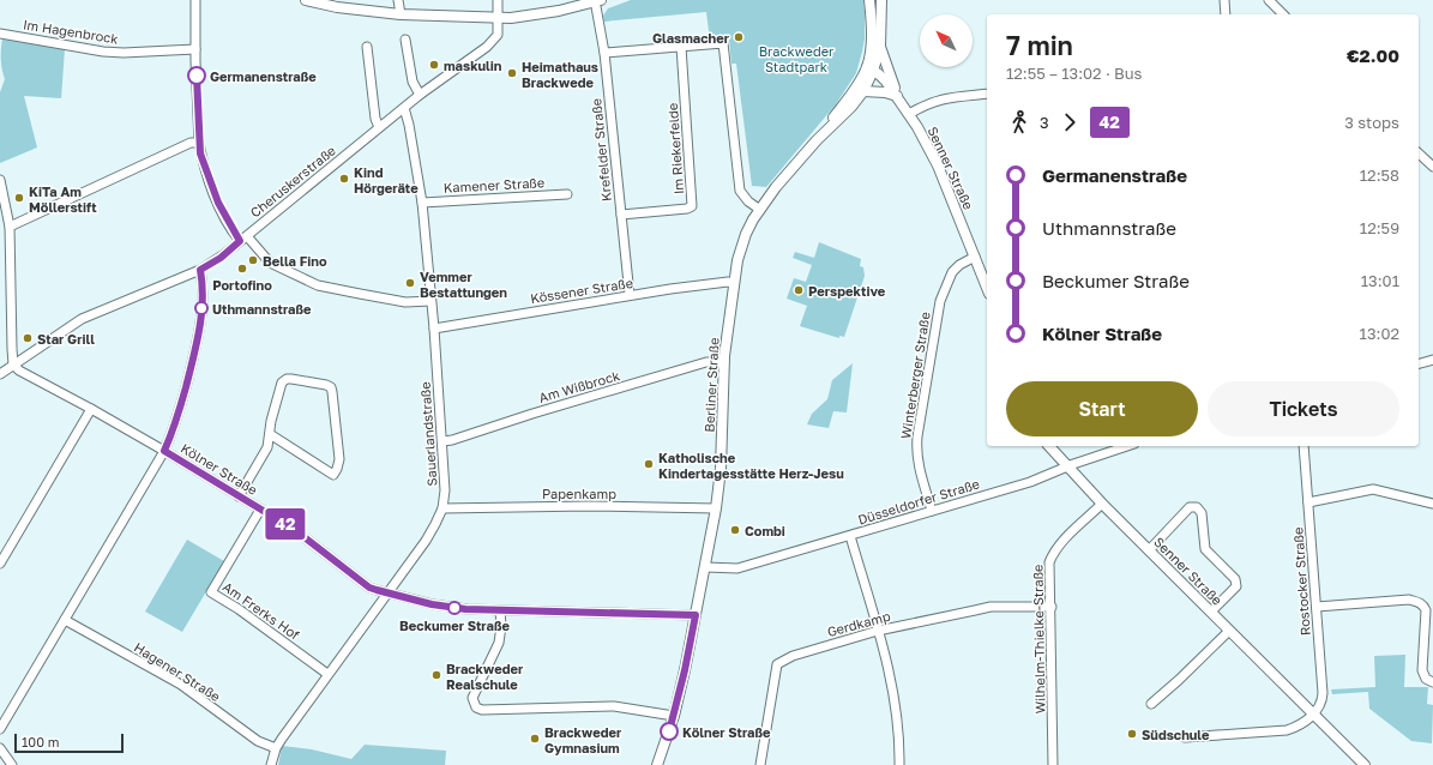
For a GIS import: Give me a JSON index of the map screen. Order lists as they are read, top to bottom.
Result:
{
  "streets": {
    "street": [
      "Im Hagenbrock",
      "Im Riekerfelde",
      "Krefelder Straße",
      "Senner Straße",
      "Cheruskerstraße",
      "Kamener Straße",
      "Kössener Straße",
      "Winterberger Straße",
      "Berliner Straße",
      "Am Wißbrock",
      "Sauerlandstraße",
      "Kölner Straße",
      "Papenkamp",
      "Düsseldorfer Straße",
      "Rostocker Straße",
      "Am Frerks Hof",
      "Gerdkamp",
      "Wilhelm-Thielke-Straße",
      "Hagener Straße"
    ]
  },
  "crossings": [
    ["Im Riekerfelde", "Krefelder Straße"],
    ["Krefelder Straße", "Kössener Straße"],
    ["Senner Straße", "Winterberger Straße"],
    ["Senner Straße", "Berliner Straße"],
    ["Senner Straße", "Düsseldorfer Straße"],
    ["Senner Straße", "Rostocker Straße"],
    ["Senner Straße", "Wilhelm-Thielke-Straße"],
    ["Cheruskerstraße", "Sauerlandstraße"],
    ["Cheruskerstraße", "Kölner Straße"],
    ["Kamener Straße", "Sauerlandstraße"],
    ["Kössener Straße", "Berliner Straße"],
    ["Kössener Straße", "Sauerlandstraße"],
    ["Winterberger Straße", "Düsseldorfer Straße"],
    ["Berliner Straße", "Am Wißbrock"],
    ["Berliner Straße", "Kölner Straße"],
    ["Berliner Straße", "Papenkamp"],
    ["Berliner Straße", "Düsseldorfer Straße"],
    ["Am Wißbrock", "Sauerlandstraße"],
    ["Sauerlandstraße", "Kölner Straße"],
    ["Sauerlandstraße", "Papenkamp"],
    ["Sauerlandstraße", "Am Frerks Hof"],
    ["Sauerlandstraße", "Hagener Straße"],
    ["Kölner Straße", "Am Frerks Hof"],
    ["Gerdkamp", "Wilhelm-Thielke-Straße"]
  ],
  "parks": ["Brackweder Stadtpark"],
  "places": [
    "Glasmacher",
    "maskulin",
    "Heimathaus Brackwede",
    "Germanenstraße",
    "Kind Hörgeräte",
    "KiTa Am Möllerstift",
    "Bella Fino",
    "Portofino",
    "Vemmer Bestattungen",
    "Perspektive",
    "Uthmannstraße",
    "Star Grill",
    "Katholische Kindertagesstätte Herz-Jesu",
    "Combi",
    "Beckumer Straße",
    "Brackweder Realschule",
    "Kölner Straße",
    "Südschule",
    "Brackweder Gymnasium"
  ],
  "lines": ["bus line 42"],
  "scale_bar": "100 m",
  "north": "top left",
  "page": {
    "on_map": "42",
    "heading": ["7 min", "12:55 – 13:02 · Bus", "€2.00"],
    "legs": ["3", "42", "3 stops"],
    "list": [
      {
        "name": "Germanenstraße",
        "value": "12:58"
      },
      {
        "name": "Uthmannstraße",
        "value": "12:59"
      },
      {
        "name": "Beckumer Straße",
        "value": "13:01"
      },
      {
        "name": "Kölner Straße",
        "value": "13:02"
      }
    ],
    "buttons": ["Start", "Tickets"],
    "scale": "100 m"
  }
}
